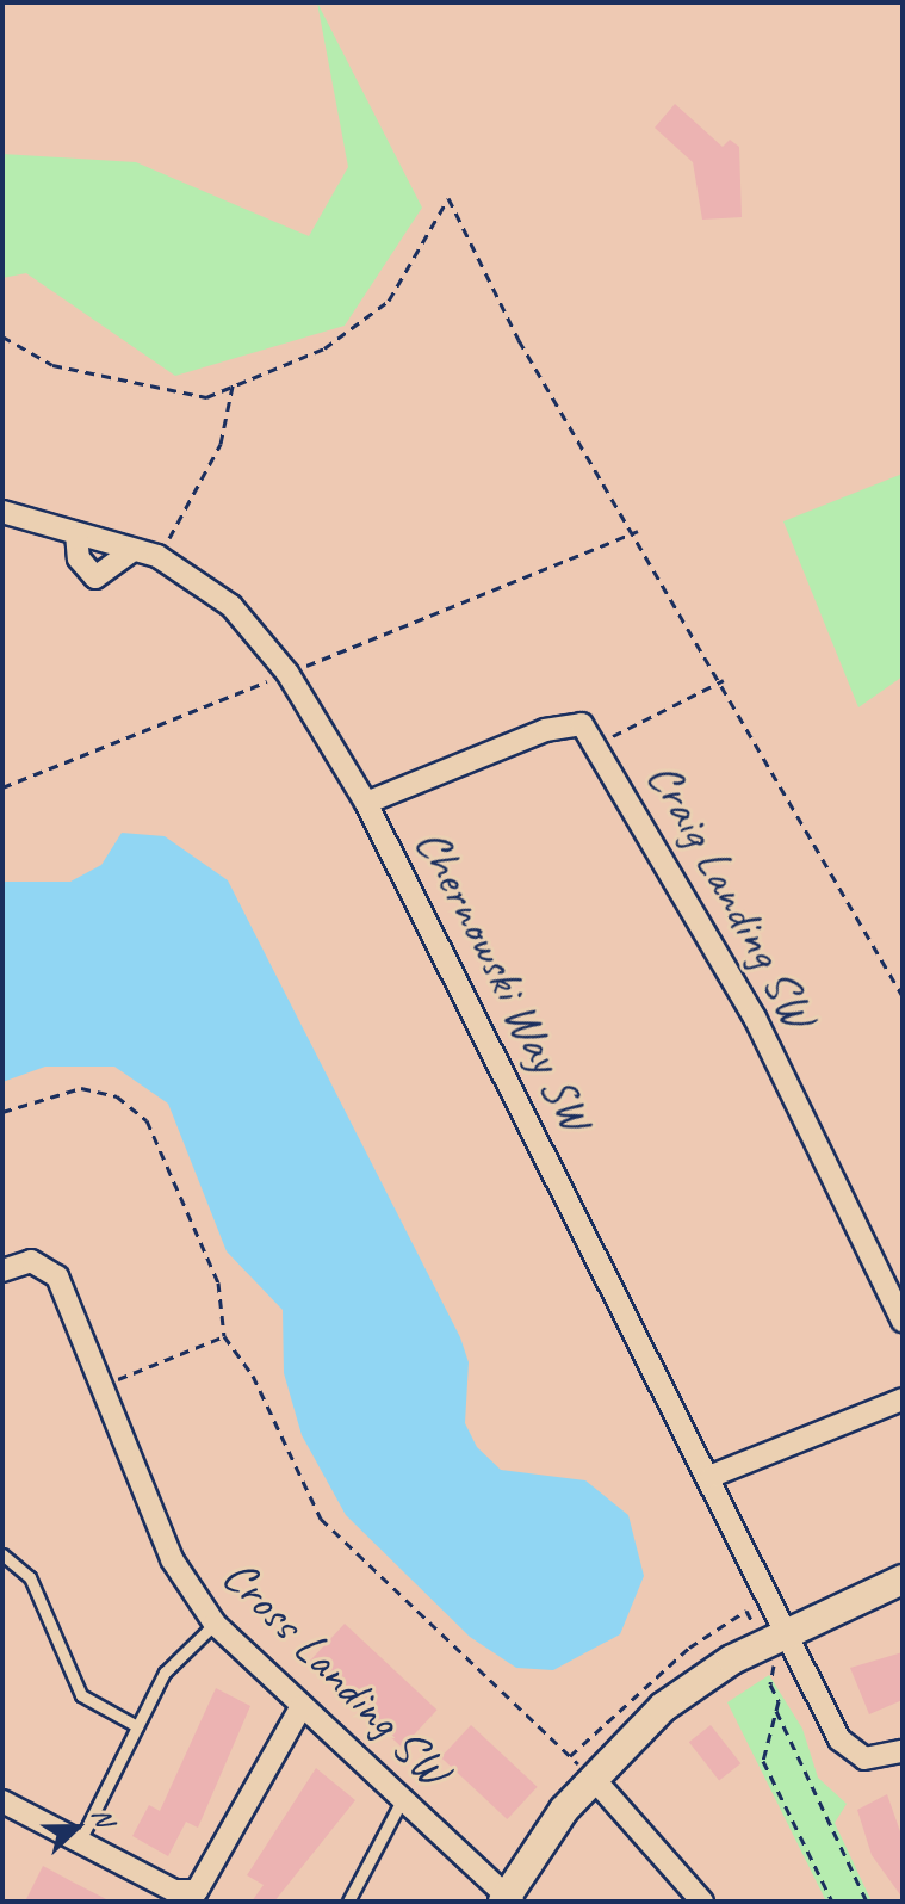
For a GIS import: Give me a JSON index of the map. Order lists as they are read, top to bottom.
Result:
{
  "streets": {
    "street": ["Craig Landing SW", "Chernowski Way SW", "Cross Landing SW"]
  },
  "crossings": [
    ["Craig Landing SW", "Chernowski Way SW"]
  ],
  "north": "right"
}
